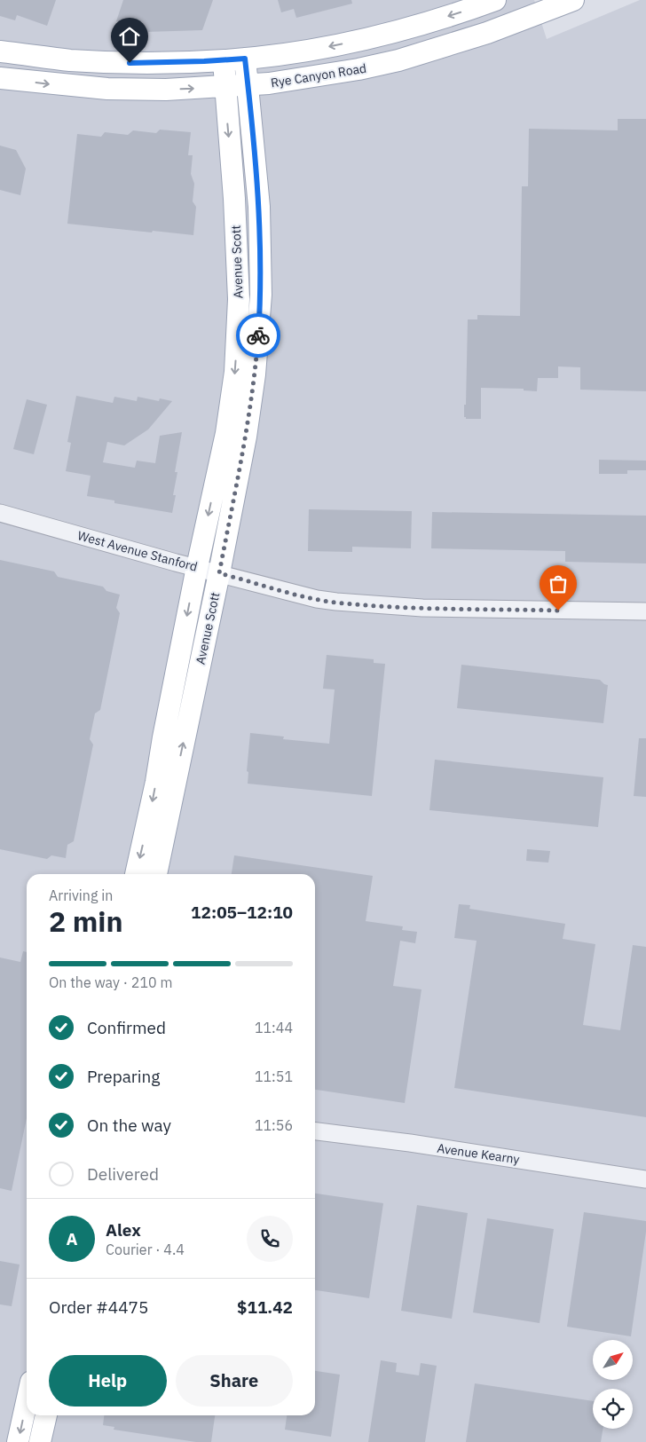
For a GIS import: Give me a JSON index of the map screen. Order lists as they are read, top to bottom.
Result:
{
  "streets": {
    "main road": ["Rye Canyon Road", "Avenue Scott"],
    "street": ["West Avenue Stanford", "Avenue Kearny"]
  },
  "crossings": [
    ["Rye Canyon Road", "Avenue Scott"],
    ["Avenue Scott", "West Avenue Stanford"]
  ],
  "north": "top right",
  "page": {
    "heading": ["2 min", "Arriving in", "12:05–12:10"],
    "panel": [
      "Alex",
      "Courier · 4.4",
      "Order #4475",
      "$11.42"
    ],
    "bar": "On the way · 210 m",
    "list": [
      ["Confirmed", "11:44"],
      ["Preparing", "11:51"],
      ["On the way", "11:56"],
      "Delivered"
    ],
    "round": "A",
    "buttons": ["Help", "Share"]
  }
}
